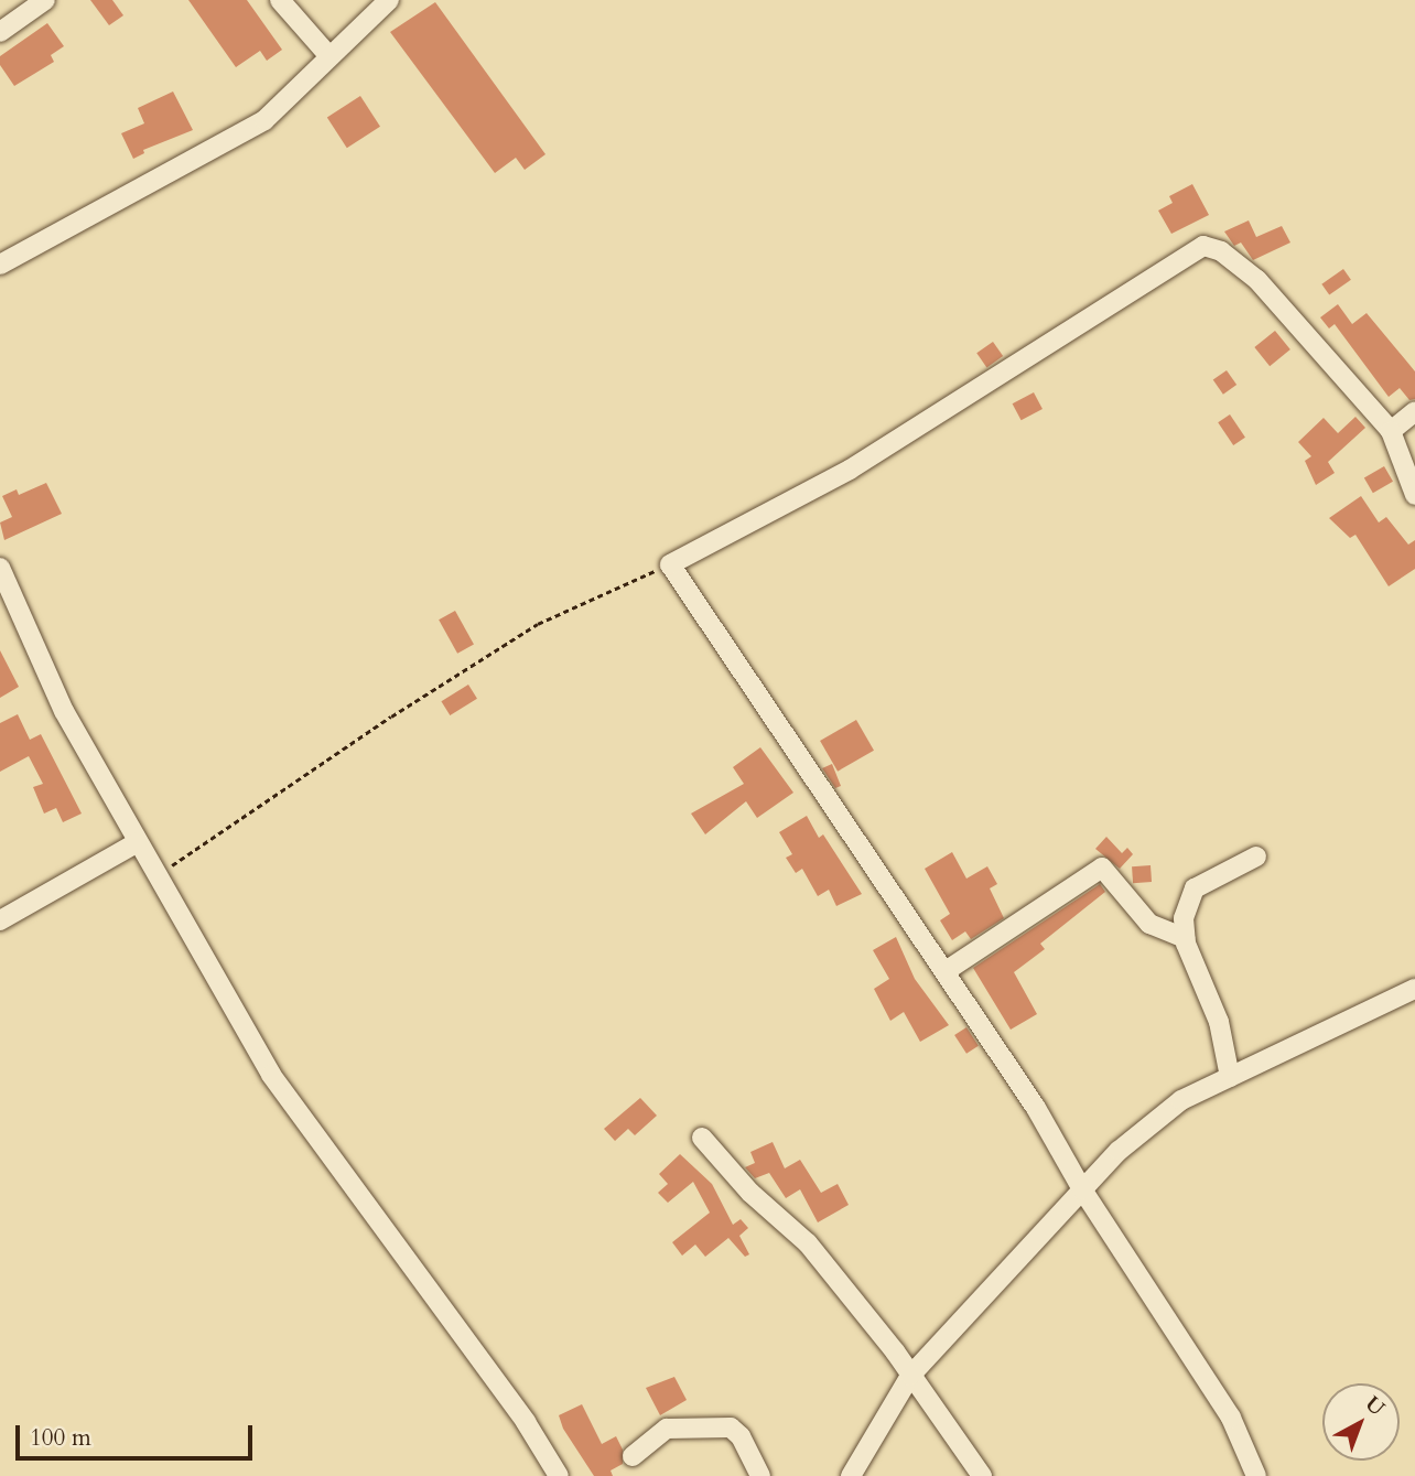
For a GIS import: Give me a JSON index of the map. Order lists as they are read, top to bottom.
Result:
{
  "scale_bar": "100 m",
  "north": "top right"
}
